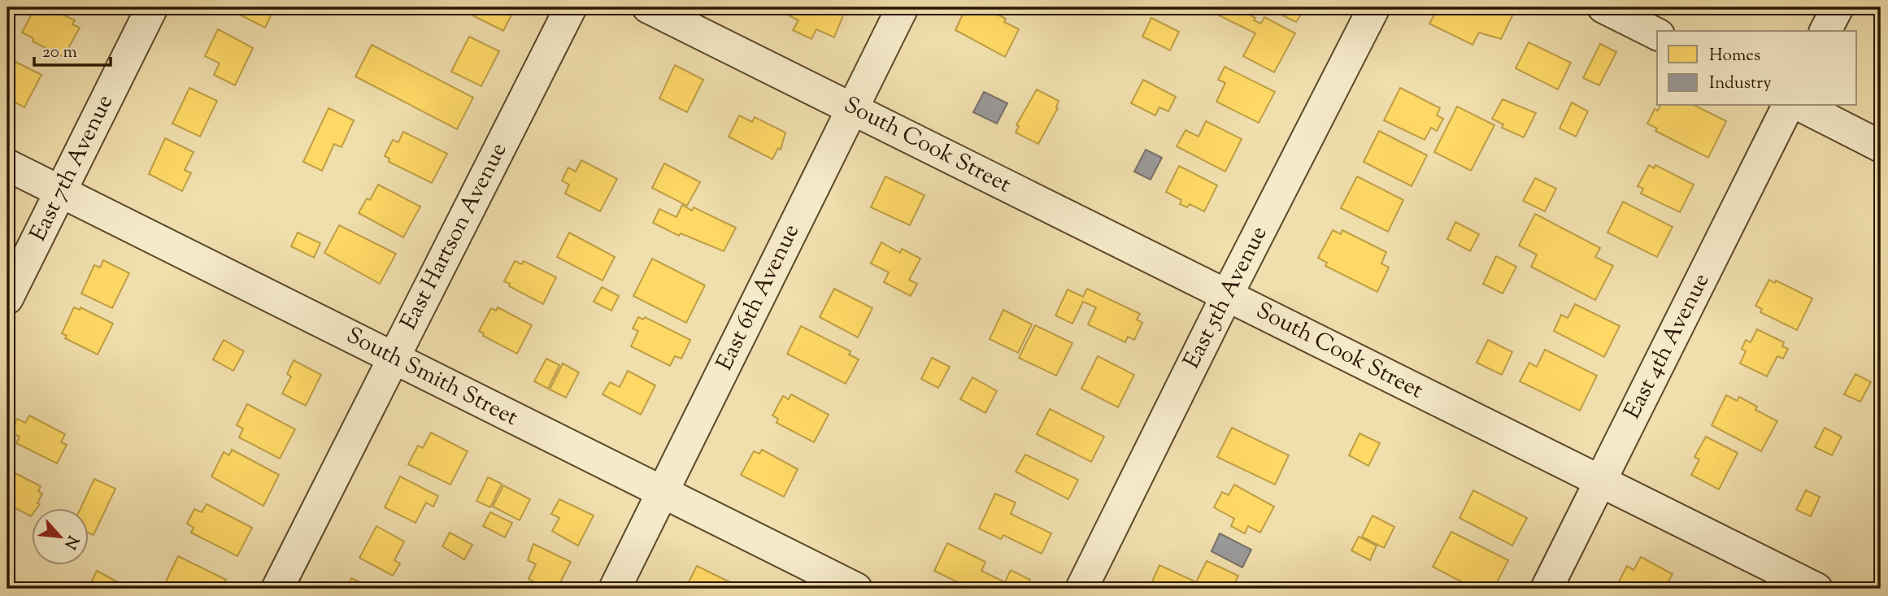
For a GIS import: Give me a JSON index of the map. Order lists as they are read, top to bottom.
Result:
{
  "streets": {
    "street": [
      "South Cook Street",
      "East 7th Avenue",
      "East Hartson Avenue",
      "East 6th Avenue",
      "East 5th Avenue",
      "East 4th Avenue",
      "South Smith Street"
    ]
  },
  "crossings": [
    ["South Cook Street", "East 6th Avenue"],
    ["South Cook Street", "East 5th Avenue"],
    ["South Cook Street", "East 4th Avenue"],
    ["East 7th Avenue", "South Smith Street"],
    ["East Hartson Avenue", "South Smith Street"],
    ["East 6th Avenue", "South Smith Street"]
  ],
  "legend": ["Homes", "Industry"],
  "scale_bar": "20 m",
  "north": "bottom right"
}
